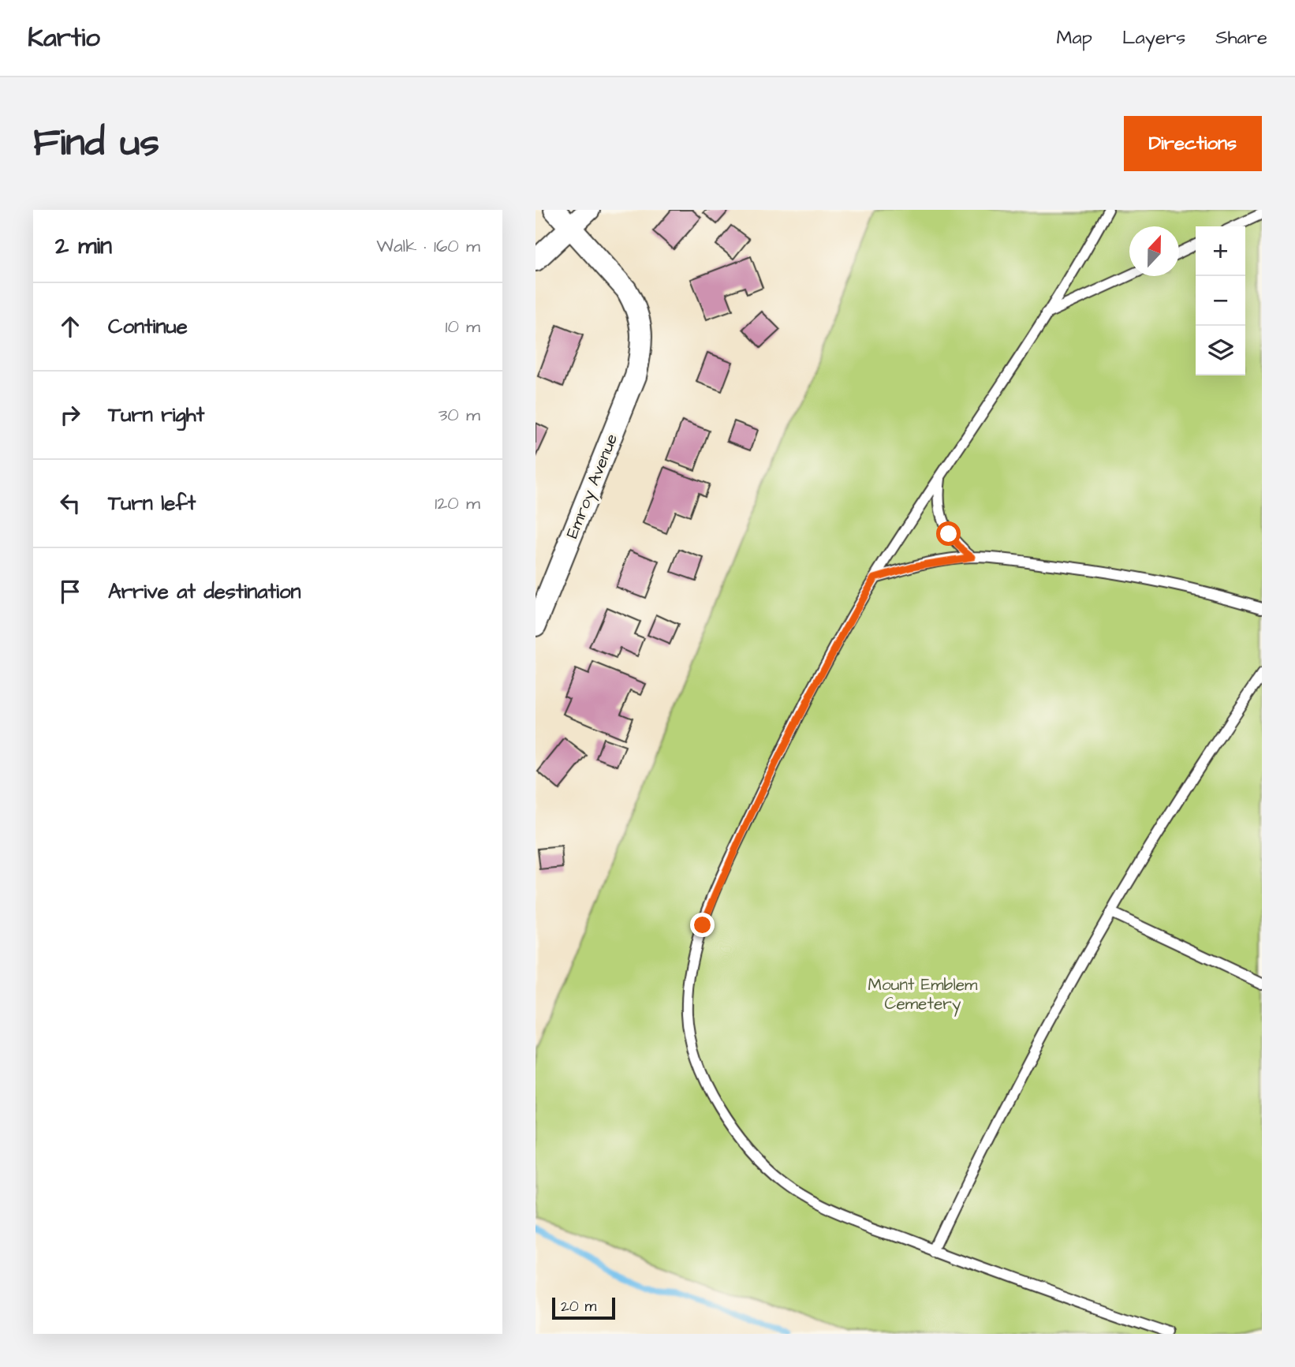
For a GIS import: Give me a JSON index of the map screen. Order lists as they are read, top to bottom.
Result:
{
  "streets": {
    "street": ["Emroy Avenue"]
  },
  "parks": ["Mount Emblem Cemetery"],
  "scale_bar": "20 m",
  "north": "top",
  "page": {
    "header": "Kartio",
    "nav": ["Map", "Layers", "Share"],
    "buttons": "Directions",
    "title": "Find us",
    "heading": ["2 min", "Walk · 160 m"],
    "map_buttons": ["+", "−"],
    "list": [
      ["Continue", "10 m"],
      ["Turn right", "30 m"],
      ["Turn left", "120 m"],
      "Arrive at destination"
    ],
    "scale": "20 m"
  }
}
